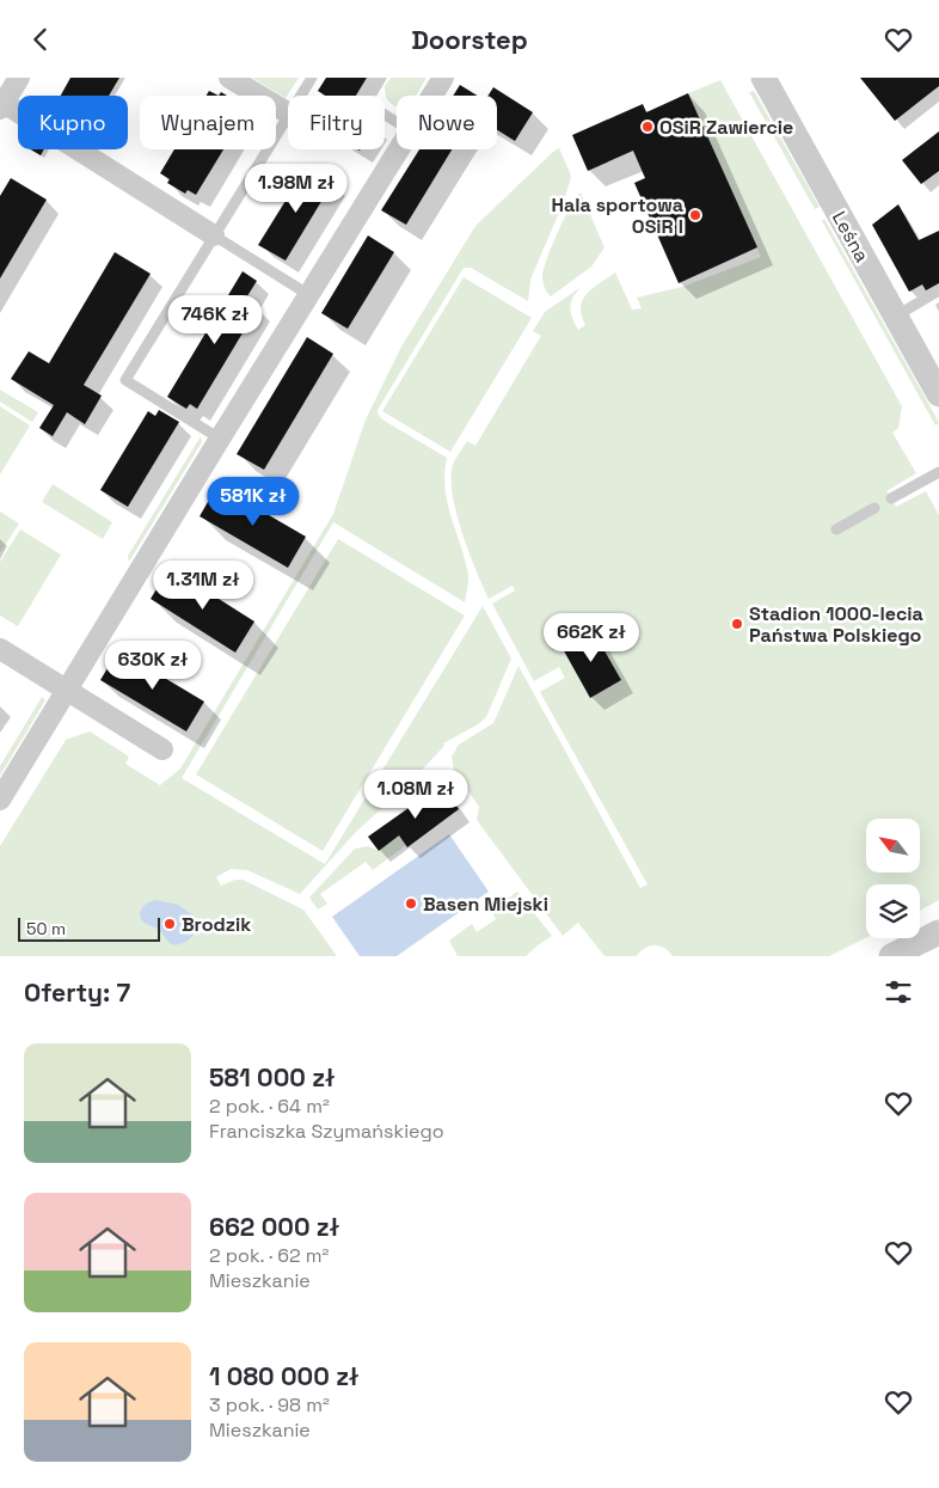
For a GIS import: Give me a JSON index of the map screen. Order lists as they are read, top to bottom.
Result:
{
  "streets": {
    "street": ["Leśna"]
  },
  "places": [
    "OSiR Zawiercie",
    "Hala sportowa OSiR I",
    "Stadion 1000-lecia Państwa Polskiego",
    "Basen Miejski",
    "Brodzik"
  ],
  "scale_bar": "50 m",
  "north": "top left",
  "page": {
    "header": "Doorstep",
    "chip": [
      "Kupno",
      "Wynajem",
      "Filtry",
      "Nowe"
    ],
    "price": [
      "1.98M zł",
      "746K zł",
      "581K zł",
      "1.31M zł",
      "662K zł",
      "630K zł",
      "1.08M zł"
    ],
    "scale": "50 m",
    "heading": "Oferty: 7",
    "list": [
      {
        "name": "581 000 zł",
        "note": "2 pok. · 64 m² · Franciszka Szymańskiego"
      },
      {
        "name": "662 000 zł",
        "note": "2 pok. · 62 m² · Mieszkanie"
      },
      {
        "name": "1 080 000 zł",
        "note": "3 pok. · 98 m² · Mieszkanie"
      }
    ]
  }
}
